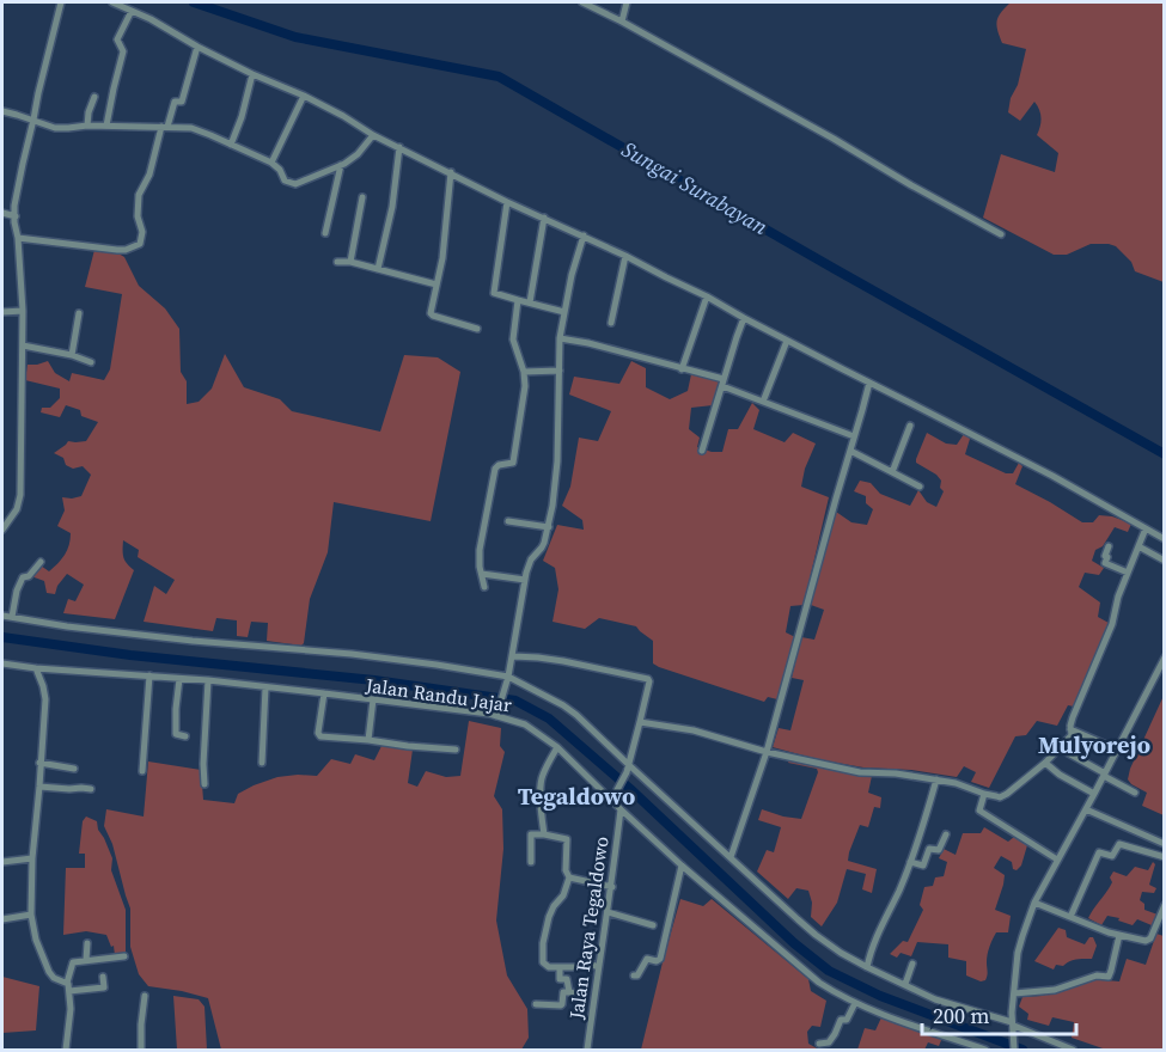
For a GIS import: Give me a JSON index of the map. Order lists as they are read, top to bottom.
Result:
{
  "streets": {
    "street": ["Jalan Randu Jajar", "Jalan Raya Tegaldowo"]
  },
  "crossings": [
    ["Jalan Randu Jajar", "Jalan Raya Tegaldowo"]
  ],
  "districts": ["Mulyorejo", "Tegaldowo"],
  "water": ["Sungai Surabayan"],
  "scale_bar": "200 m"
}
